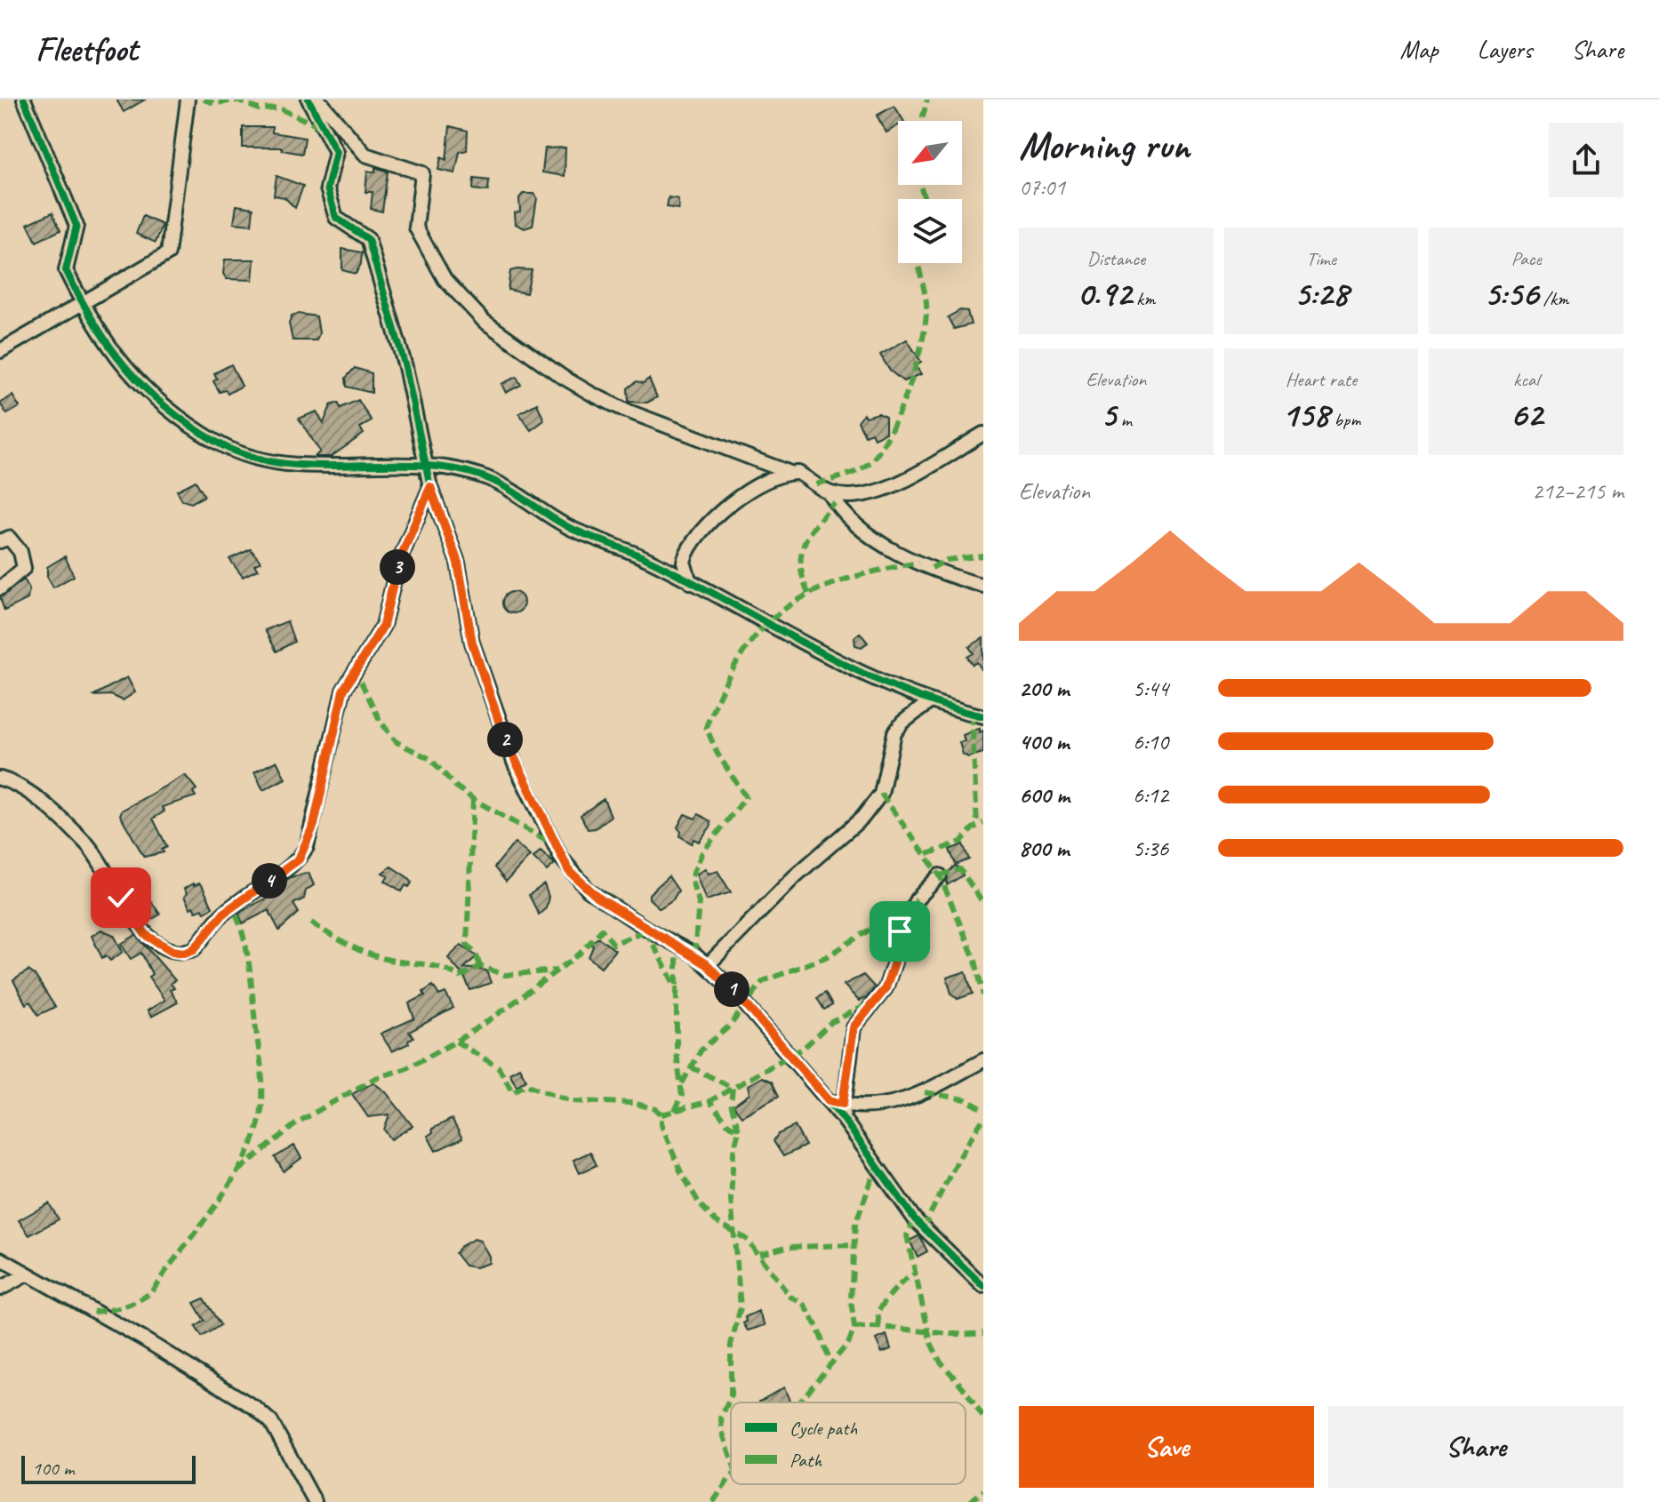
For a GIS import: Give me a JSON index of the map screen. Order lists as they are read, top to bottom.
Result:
{
  "legend": ["Cycle path", "Path"],
  "scale_bar": "100 m",
  "north": "bottom left",
  "page": {
    "header": "Fleetfoot",
    "nav": ["Map", "Layers", "Share"],
    "heading": ["Morning run", "07:01"],
    "stats": [
      ["Distance", "0.92 km"],
      ["Time", "5:28"],
      ["Pace", "5:56 /km"],
      ["Elevation", "5 m"],
      ["Heart rate", "158 bpm"],
      ["kcal", "62"]
    ],
    "chart": ["Elevation", "212–215 m"],
    "pins": [
      "3",
      "2",
      "4",
      "1"
    ],
    "list": [
      {
        "name": "200 m",
        "note": "5:44"
      },
      {
        "name": "400 m",
        "note": "6:10"
      },
      {
        "name": "600 m",
        "note": "6:12"
      },
      {
        "name": "800 m",
        "note": "5:36"
      }
    ],
    "buttons": ["Save", "Share"],
    "scale": "100 m"
  }
}
